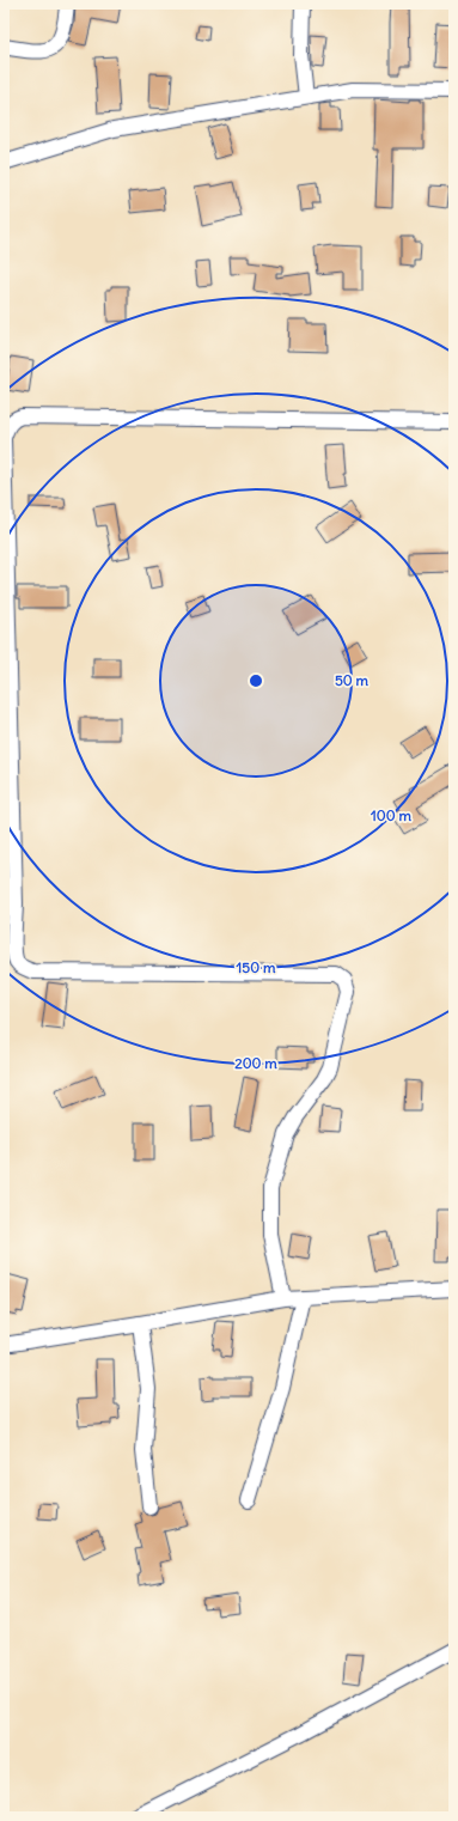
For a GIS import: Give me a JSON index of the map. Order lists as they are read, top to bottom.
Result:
{
  "rings": [
    "50 m",
    "100 m",
    "150 m",
    "200 m"
  ]
}
